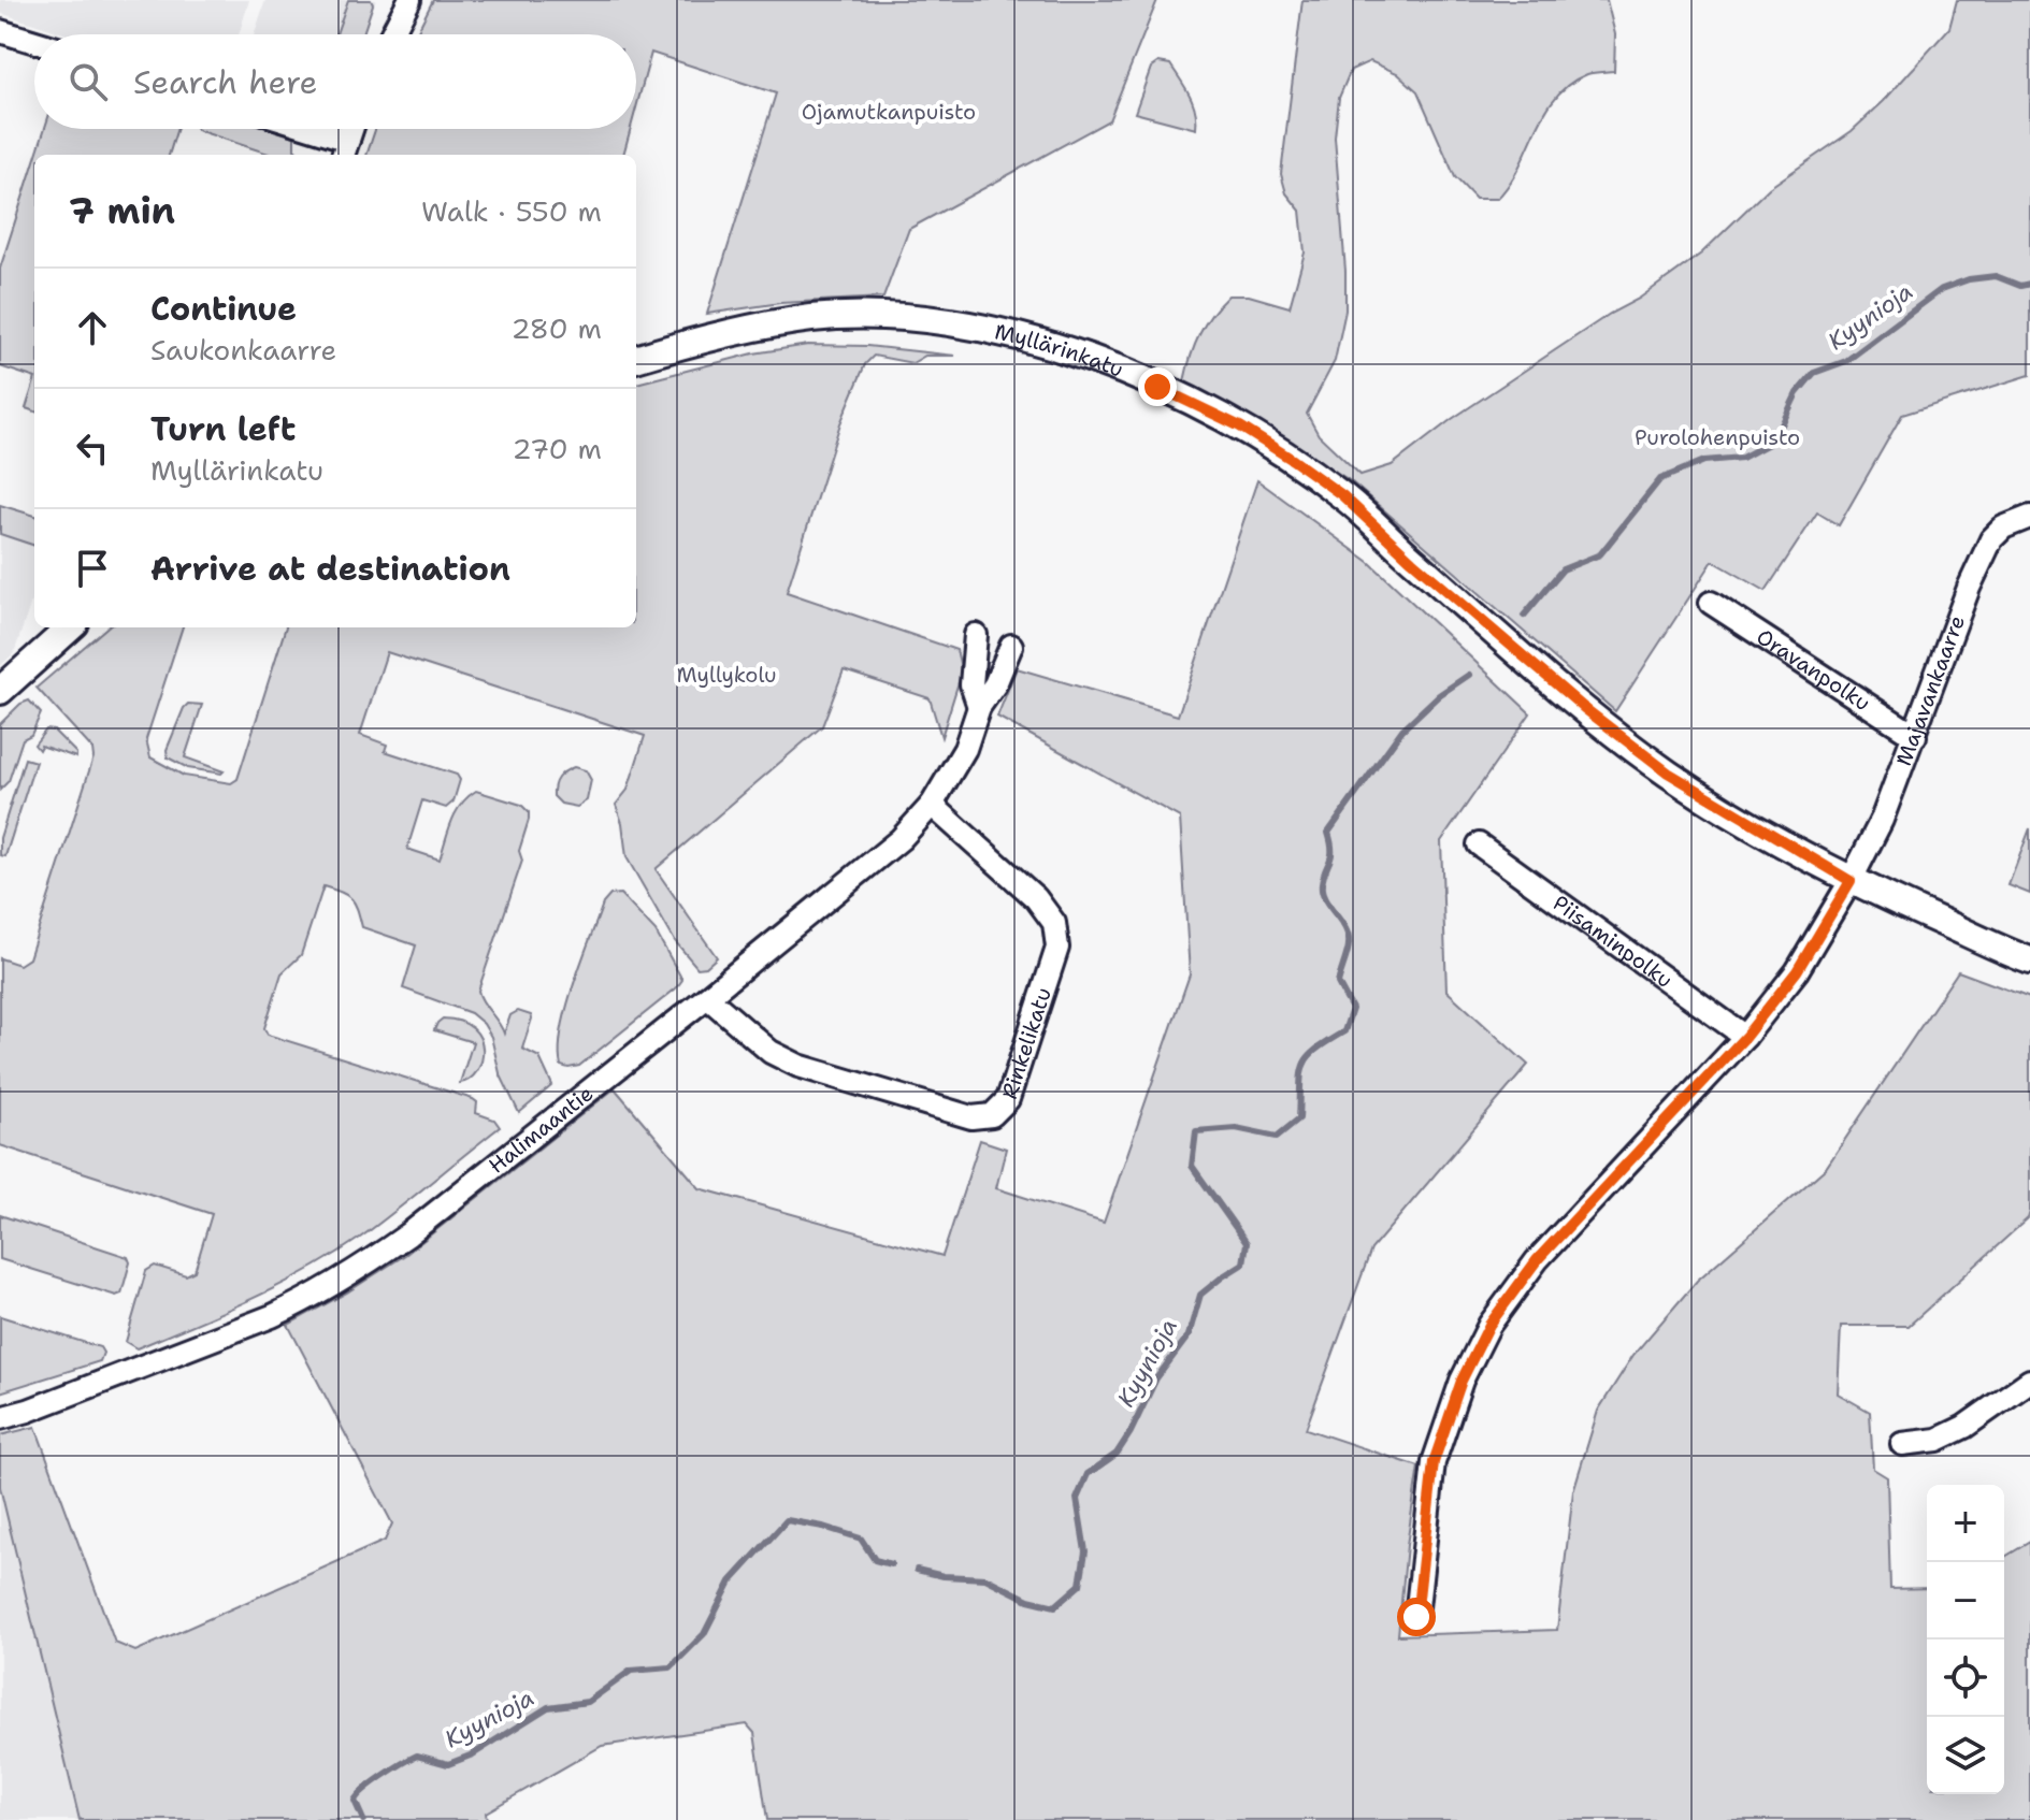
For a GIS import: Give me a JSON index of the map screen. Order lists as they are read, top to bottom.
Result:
{
  "streets": {
    "street": [
      "Myllärinkatu",
      "Oravanpolku",
      "Majavankaarre",
      "Piisaminpolku",
      "Rinkelikatu",
      "Halimaantie"
    ]
  },
  "crossings": [
    ["Myllärinkatu", "Majavankaarre"],
    ["Oravanpolku", "Majavankaarre"],
    ["Majavankaarre", "Piisaminpolku"],
    ["Rinkelikatu", "Halimaantie"]
  ],
  "water": ["Kyynioja"],
  "parks": ["Ojamutkanpuisto", "Purolohenpuisto", "Myllykolu"],
  "page": {
    "search": "Search here",
    "heading": ["7 min", "Walk · 550 m"],
    "list": [
      ["Continue", "Saukonkaarre", "280 m"],
      ["Turn left", "Myllärinkatu", "270 m"],
      "Arrive at destination"
    ],
    "map_buttons": ["+", "−"]
  }
}
